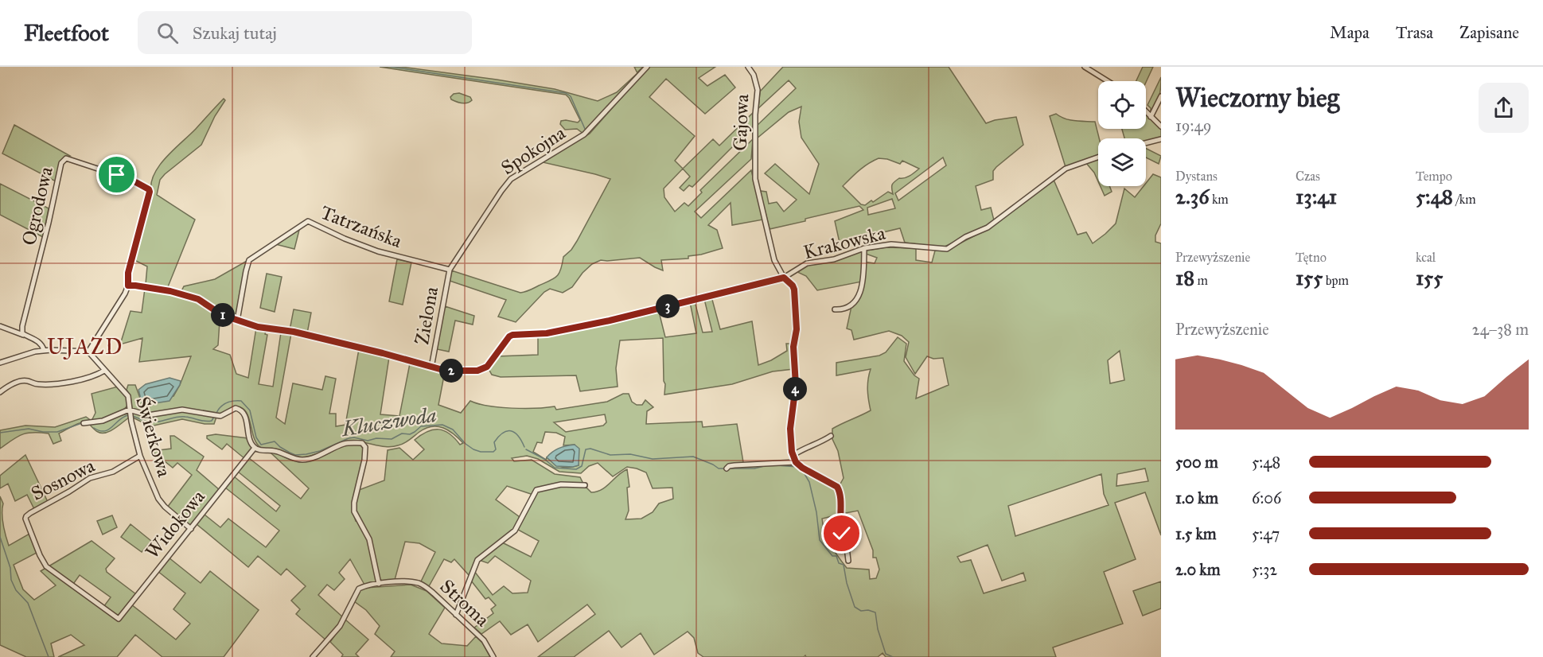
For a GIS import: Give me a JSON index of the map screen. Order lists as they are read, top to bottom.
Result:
{
  "streets": {
    "street": [
      "Gajowa",
      "Spokojna",
      "Ogrodowa",
      "Tatrzańska",
      "Krakowska",
      "Zielona",
      "Świerkowa",
      "Sosnowa",
      "Widokowa",
      "Stroma"
    ]
  },
  "crossings": [
    ["Gajowa", "Krakowska"],
    ["Spokojna", "Tatrzańska"],
    ["Spokojna", "Zielona"],
    ["Tatrzańska", "Zielona"],
    ["Krakowska", "Zielona"],
    ["Świerkowa", "Sosnowa"],
    ["Świerkowa", "Widokowa"],
    ["Sosnowa", "Widokowa"]
  ],
  "districts": ["UJAZD"],
  "water": ["Kluczwoda"],
  "page": {
    "header": "Fleetfoot",
    "search": "Szukaj tutaj",
    "nav": ["Mapa", "Trasa", "Zapisane"],
    "heading": ["Wieczorny bieg", "19:49"],
    "stats": [
      ["Dystans", "2.36 km"],
      ["Czas", "13:41"],
      ["Tempo", "5:48 /km"],
      ["Przewyższenie", "18 m"],
      ["Tętno", "155 bpm"],
      ["kcal", "155"]
    ],
    "pins": [
      "3",
      "1",
      "2",
      "4"
    ],
    "chart": ["Przewyższenie", "24–38 m"],
    "list": [
      {
        "name": "500 m",
        "note": "5:48"
      },
      {
        "name": "1.0 km",
        "note": "6:06"
      },
      {
        "name": "1.5 km",
        "note": "5:47"
      },
      {
        "name": "2.0 km",
        "note": "5:32"
      }
    ]
  }
}
